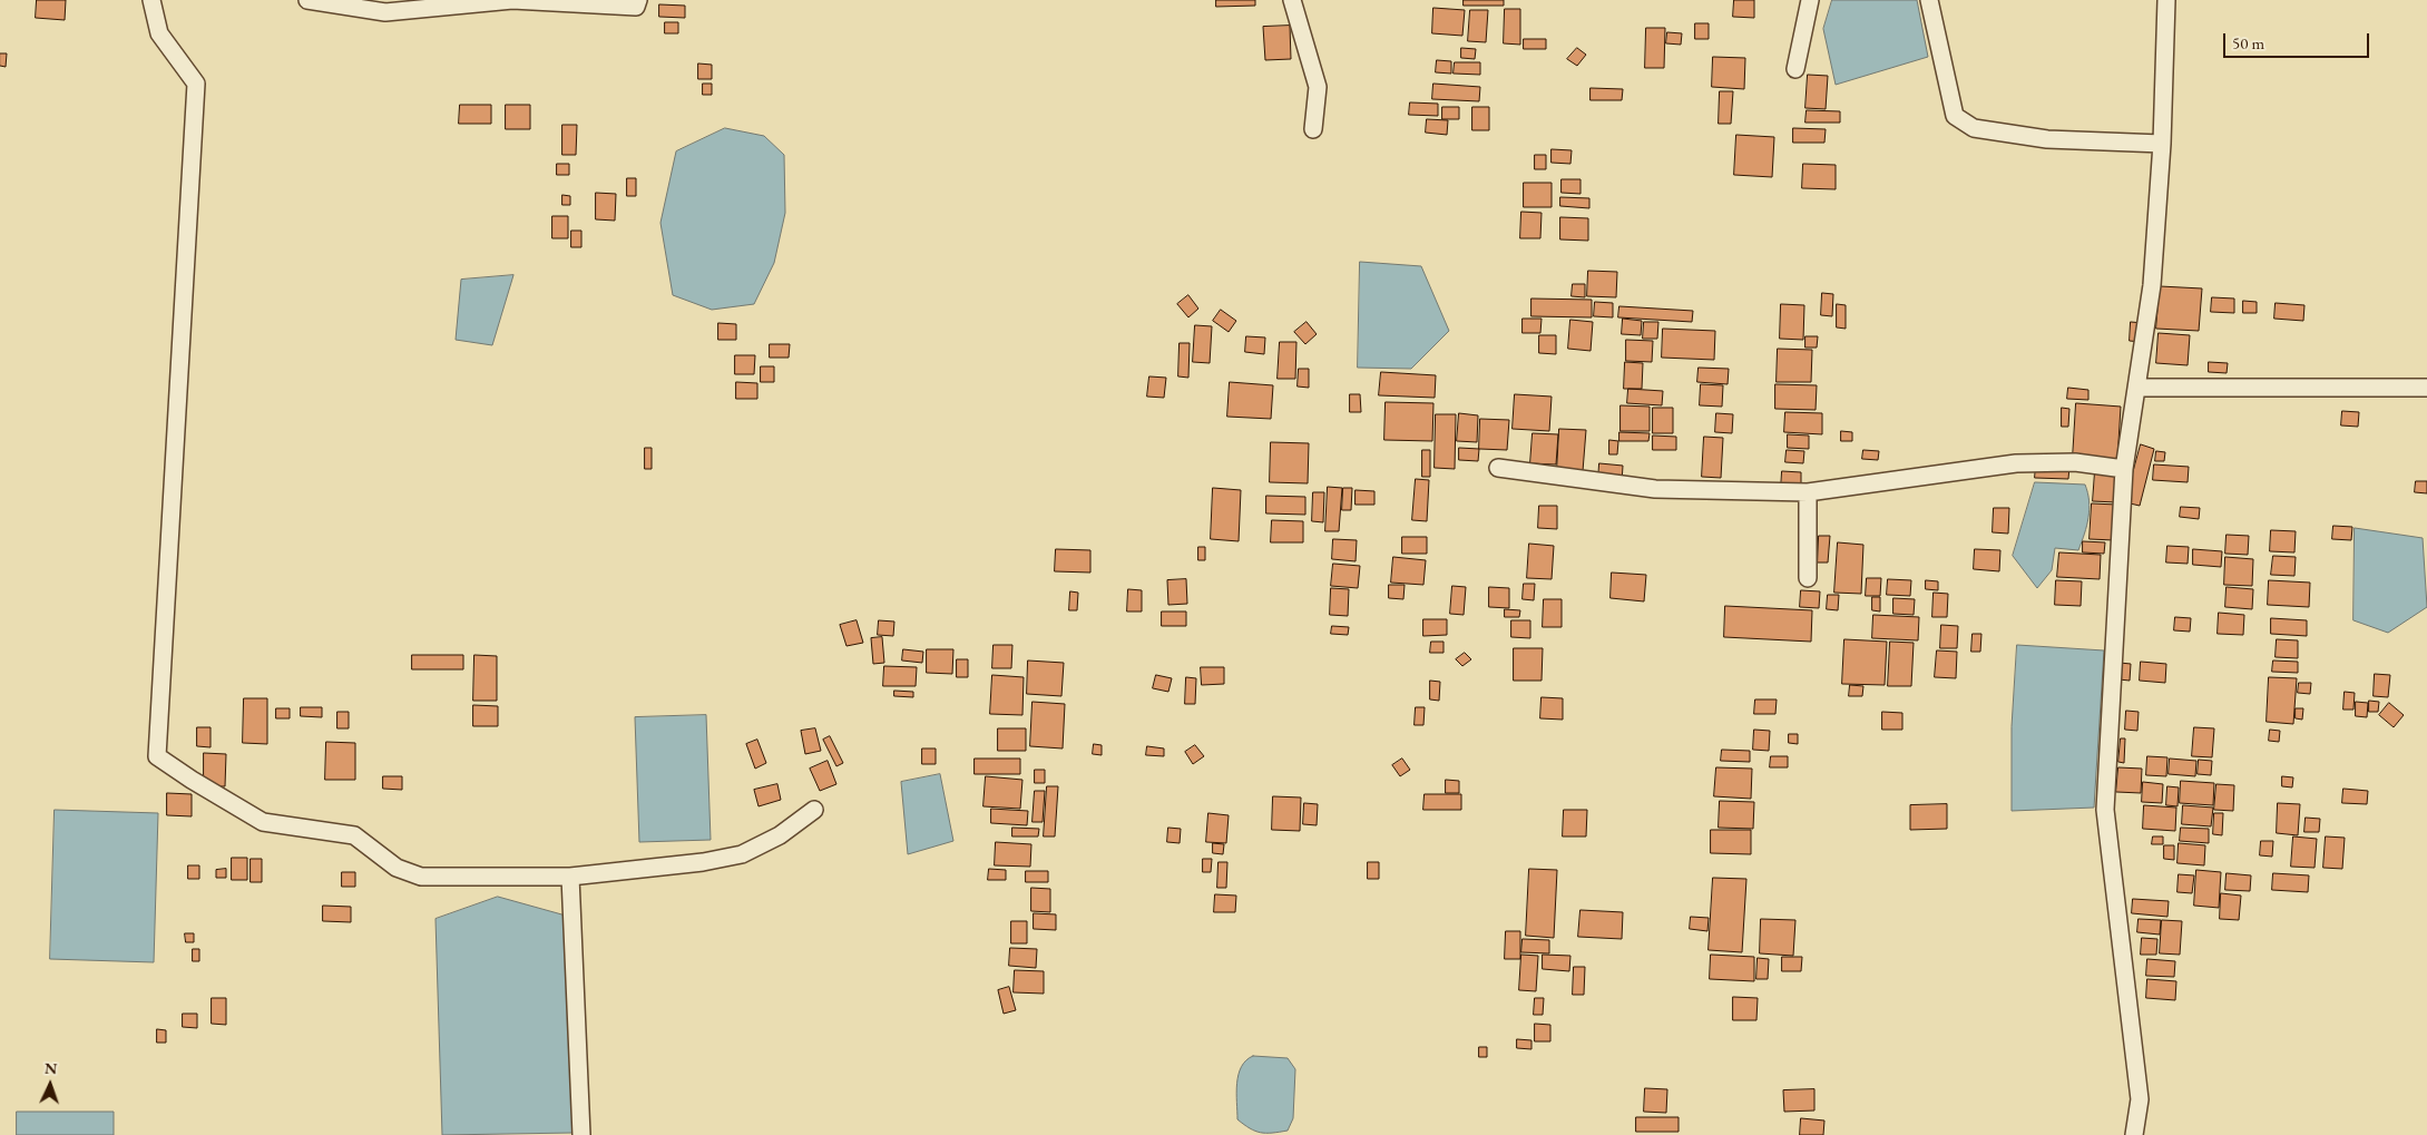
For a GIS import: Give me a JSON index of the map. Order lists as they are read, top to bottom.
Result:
{
  "scale_bar": "50 m",
  "north": "top"
}
